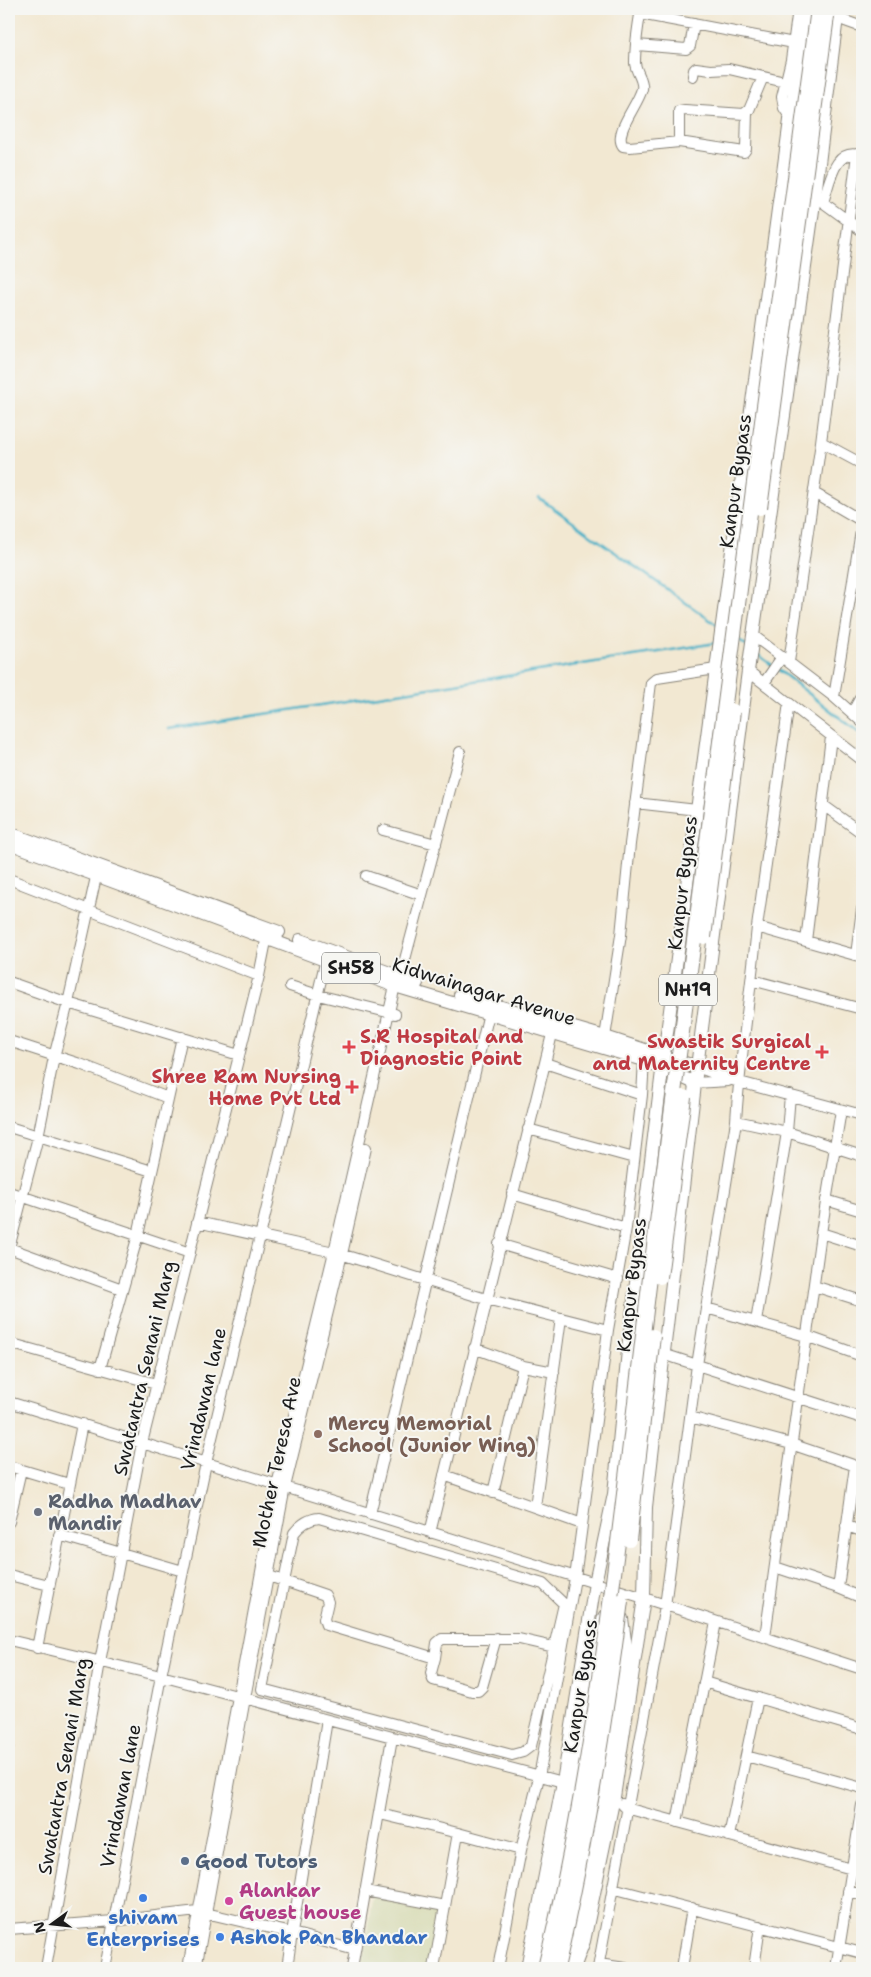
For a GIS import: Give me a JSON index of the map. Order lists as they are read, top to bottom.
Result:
{
  "streets": {
    "highway": ["Kanpur Bypass", "NH19"],
    "main road": ["SH58", "Kidwainagar Avenue"],
    "street": ["Swatantra Senani Marg", "Vrindawan lane"]
  },
  "crossings": [
    ["Kidwainagar Avenue", "Swatantra Senani Marg"],
    ["Kidwainagar Avenue", "Vrindawan lane"]
  ],
  "places": {
    "health": ["S.R Hospital and Diagnostic Point", "Swastik Surgical and Maternity Centre", "Shree Ram Nursing Home Pvt Ltd"],
    "other": [
      "Mercy Memorial School (Junior Wing)",
      "Radha Madhav Mandir",
      "Good Tutors",
      "shivam Enterprises",
      "Alankar Guest house",
      "Ashok Pan Bhandar"
    ]
  },
  "north": "left"
}
